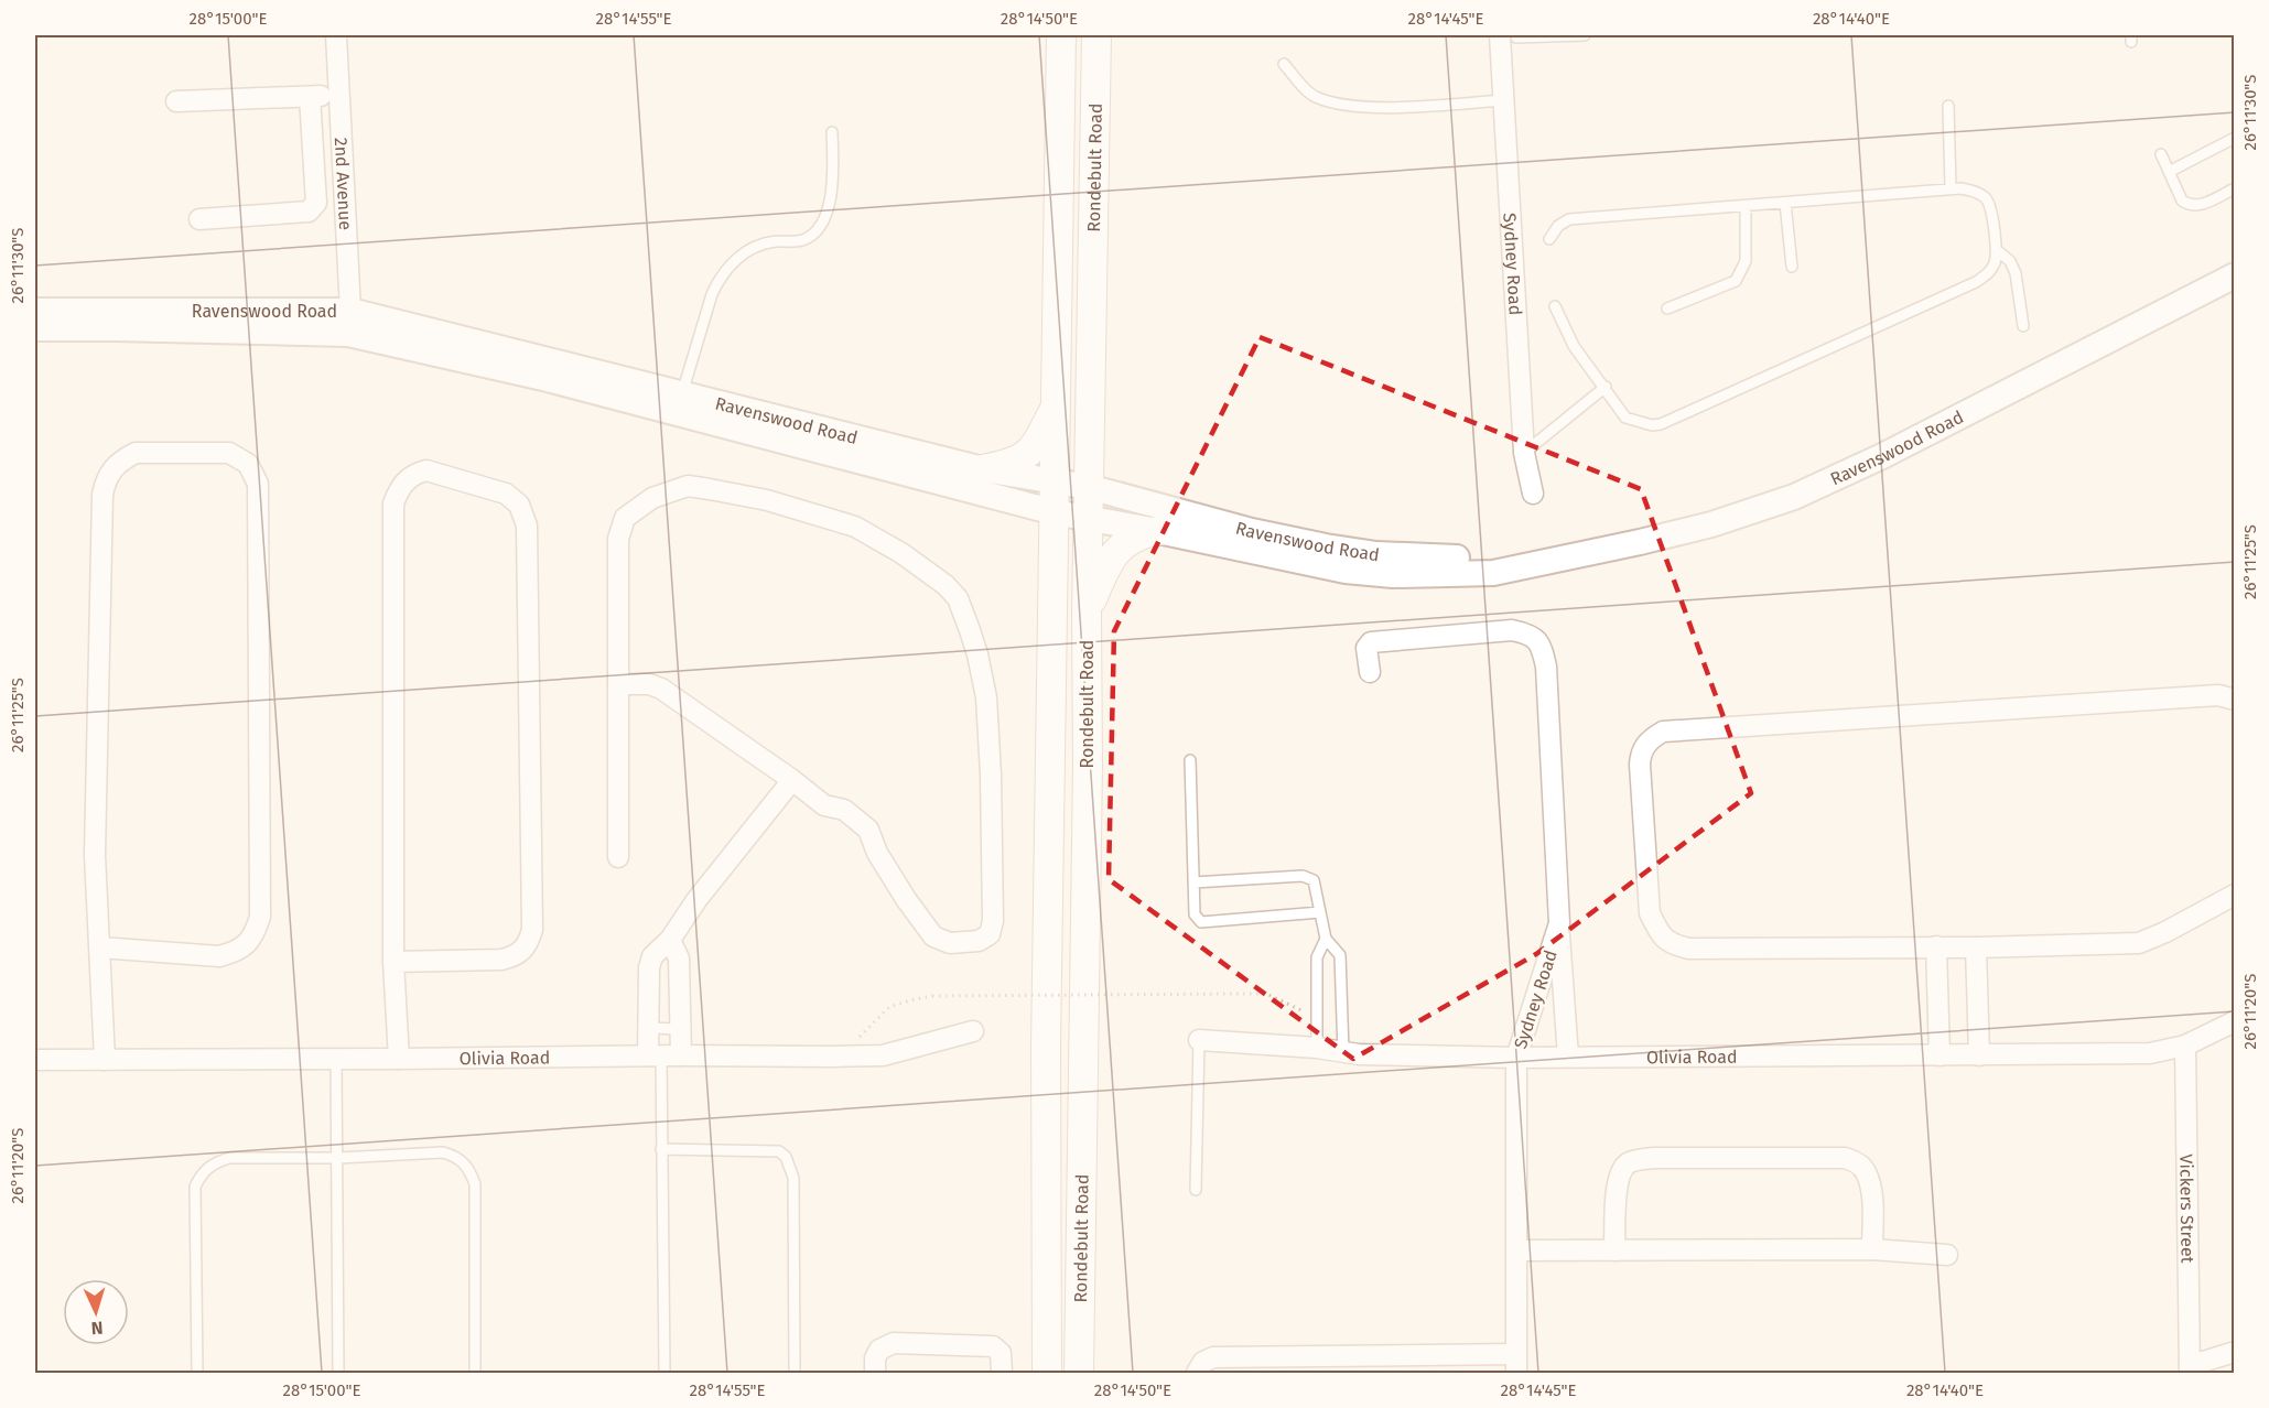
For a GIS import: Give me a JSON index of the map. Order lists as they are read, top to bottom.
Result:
{
  "streets": {
    "main road": ["Rondebult Road"],
    "street": [
      "2nd Avenue",
      "Sydney Road",
      "Ravenswood Road",
      "Olivia Road",
      "Vickers Street"
    ]
  },
  "crossings": [
    ["Rondebult Road", "Ravenswood Road"],
    ["2nd Avenue", "Ravenswood Road"],
    ["Sydney Road", "Olivia Road"],
    ["Olivia Road", "Vickers Street"]
  ],
  "north": "bottom",
  "coordinates": [
    "28°15'00\"E",
    "28°14'55\"E",
    "28°14'50\"E",
    "28°14'45\"E",
    "28°14'40\"E",
    "26°11'30\"S",
    "26°11'25\"S",
    "26°11'20\"S"
  ]
}
